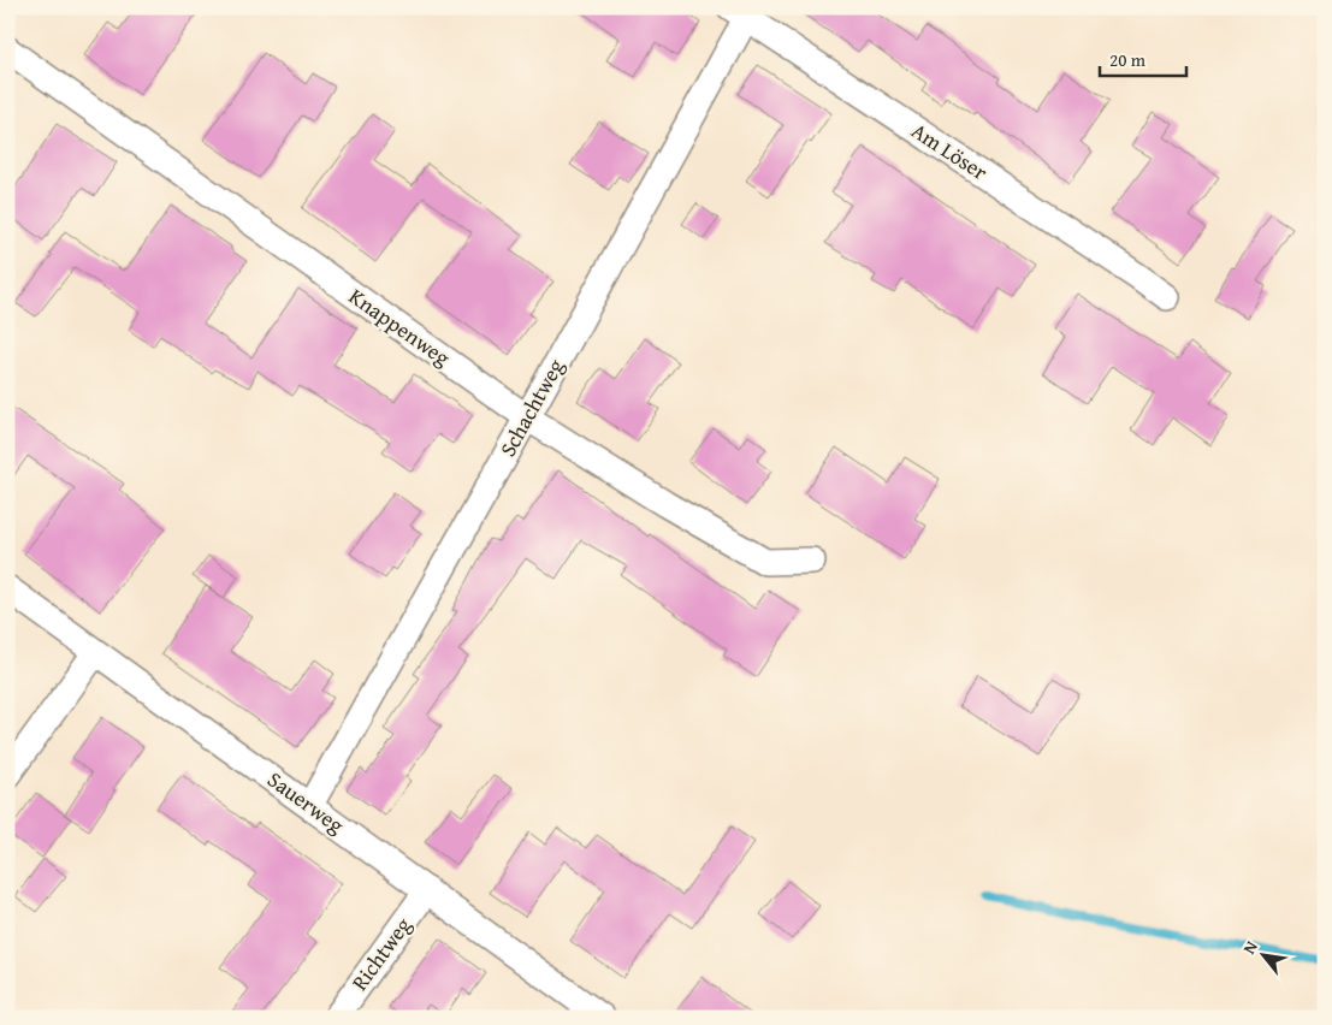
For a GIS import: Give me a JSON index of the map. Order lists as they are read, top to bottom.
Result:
{
  "streets": {
    "street": [
      "Am Löser",
      "Knappenweg",
      "Schachtweg",
      "Sauerweg",
      "Richtweg"
    ]
  },
  "crossings": [
    ["Am Löser", "Schachtweg"],
    ["Knappenweg", "Schachtweg"],
    ["Schachtweg", "Sauerweg"],
    ["Sauerweg", "Richtweg"]
  ],
  "scale_bar": "20 m",
  "north": "top left"
}
